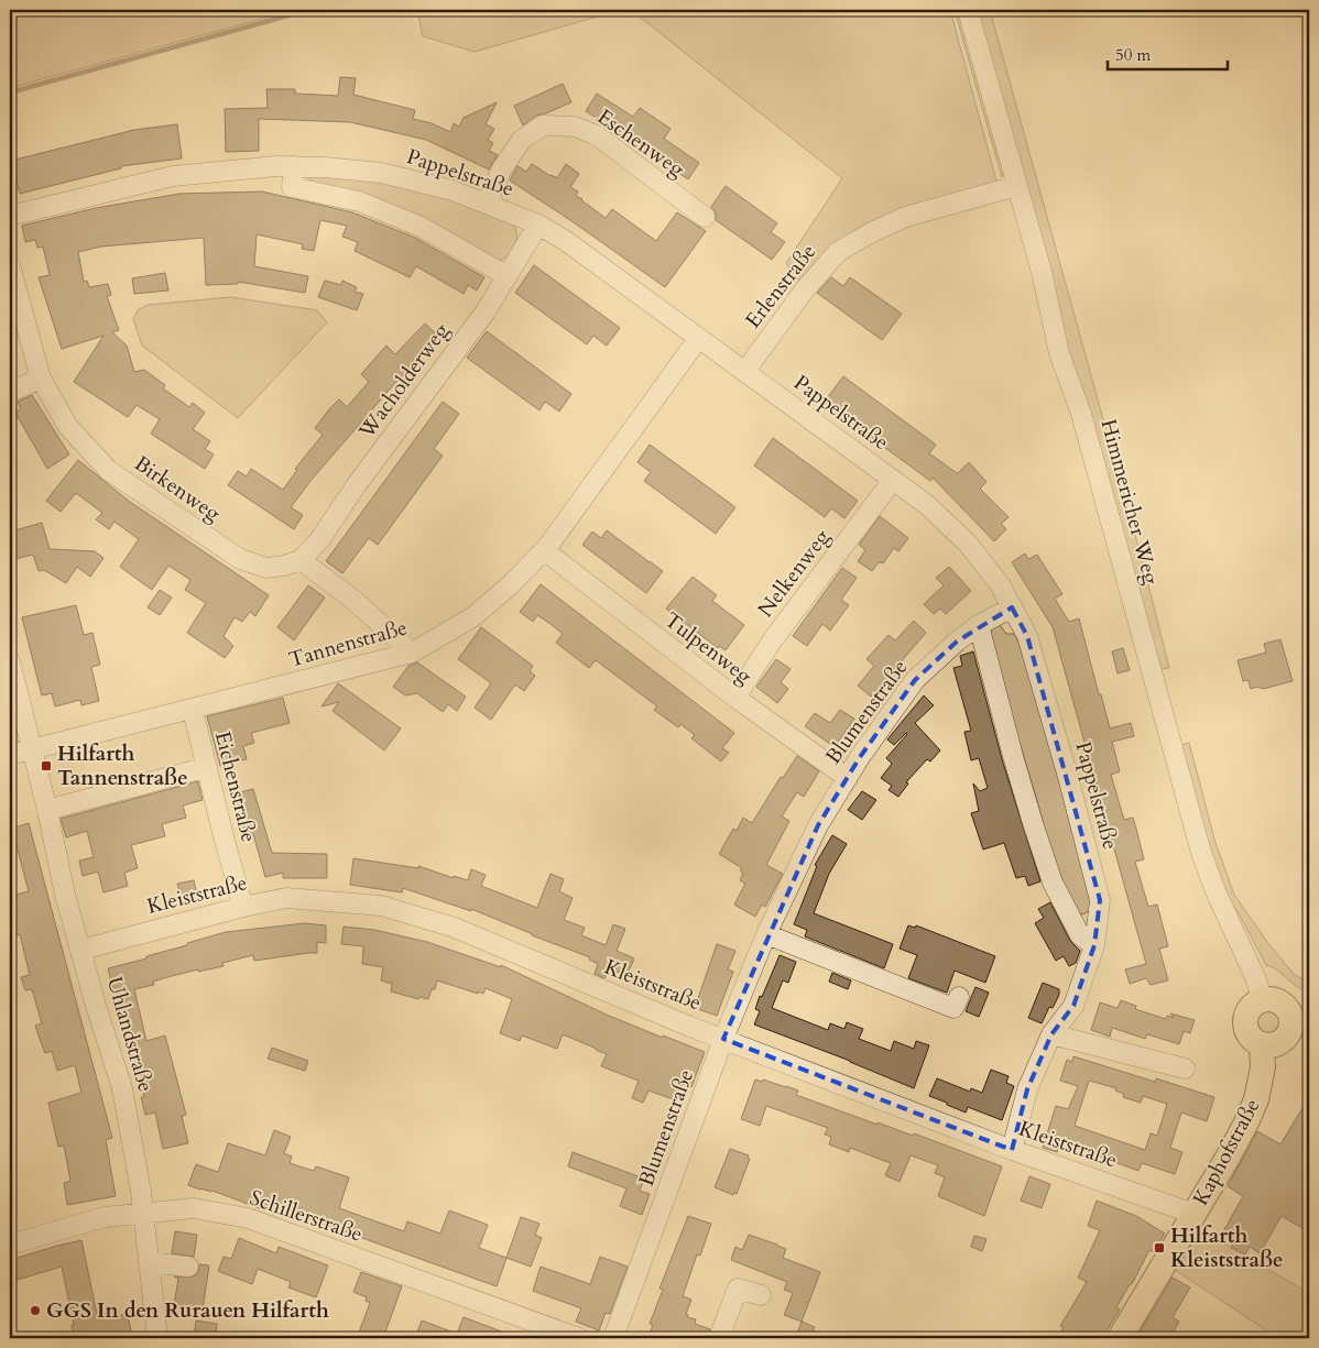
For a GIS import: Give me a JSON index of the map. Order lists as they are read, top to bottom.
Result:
{
  "streets": {
    "main road": ["Kaphofstraße"],
    "street": [
      "Eschenweg",
      "Pappelstraße",
      "Erlenstraße",
      "Wacholderweg",
      "Birkenweg",
      "Himmericher Weg",
      "Nelkenweg",
      "Tannenstraße",
      "Tulpenweg",
      "Blumenstraße",
      "Eichenstraße",
      "Kleiststraße",
      "Uhlandstraße",
      "Schillerstraße"
    ]
  },
  "crossings": [
    ["Eschenweg", "Pappelstraße"],
    ["Pappelstraße", "Erlenstraße"],
    ["Pappelstraße", "Wacholderweg"],
    ["Pappelstraße", "Nelkenweg"],
    ["Pappelstraße", "Tannenstraße"],
    ["Pappelstraße", "Blumenstraße"],
    ["Pappelstraße", "Kleiststraße"],
    ["Erlenstraße", "Himmericher Weg"],
    ["Wacholderweg", "Birkenweg"],
    ["Himmericher Weg", "Kaphofstraße"],
    ["Nelkenweg", "Tulpenweg"],
    ["Tannenstraße", "Tulpenweg"],
    ["Tannenstraße", "Eichenstraße"],
    ["Tannenstraße", "Uhlandstraße"],
    ["Tulpenweg", "Blumenstraße"],
    ["Blumenstraße", "Kleiststraße"],
    ["Eichenstraße", "Kleiststraße"],
    ["Kleiststraße", "Uhlandstraße"],
    ["Kleiststraße", "Kaphofstraße"],
    ["Uhlandstraße", "Schillerstraße"]
  ],
  "places": {
    "transit": ["Hilfarth Tannenstraße", "Hilfarth Kleiststraße"],
    "other": ["GGS In den Rurauen Hilfarth"]
  },
  "scale_bar": "50 m"
}
